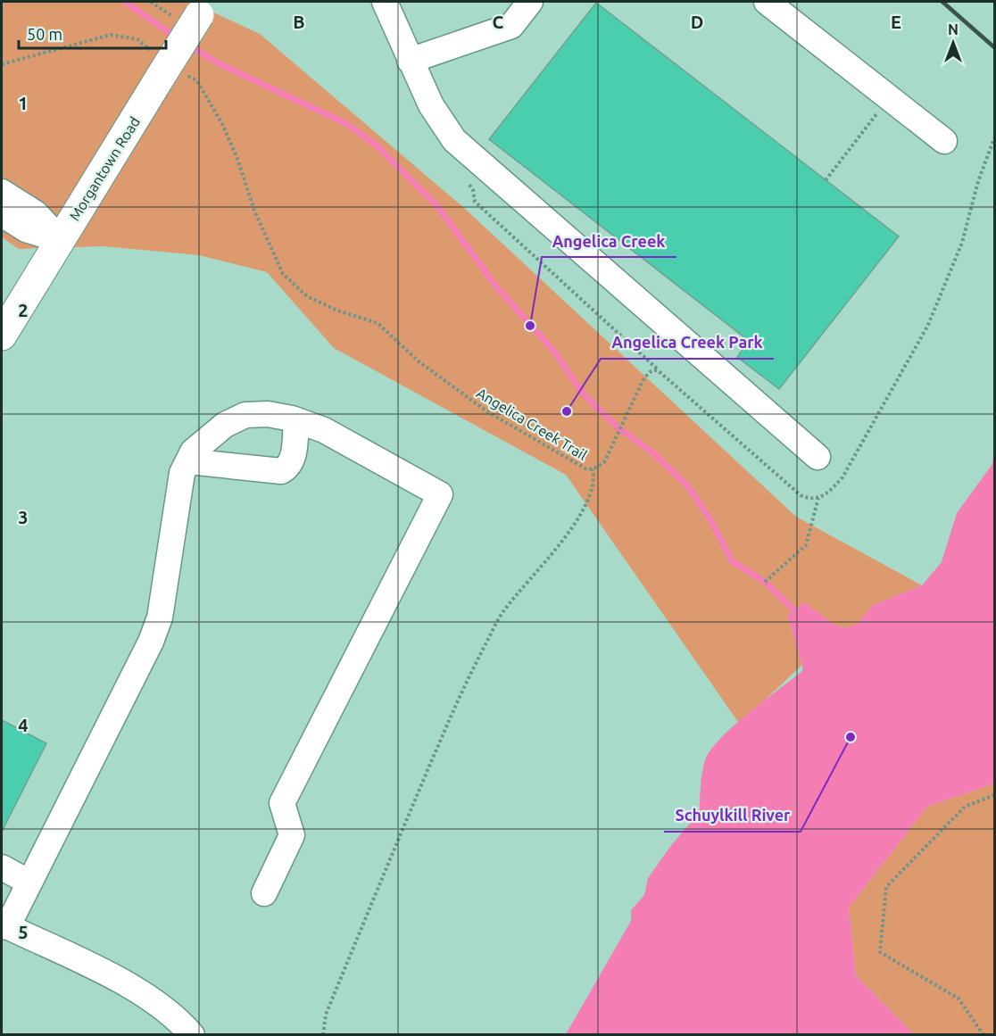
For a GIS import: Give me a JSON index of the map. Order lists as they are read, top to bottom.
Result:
{
  "streets": {
    "main road": ["Morgantown Road"],
    "path": ["Angelica Creek Trail"]
  },
  "crossings": [
    ["Morgantown Road", "Angelica Creek Trail"]
  ],
  "places": ["Angelica Creek", "Angelica Creek Park", "Schuylkill River"],
  "scale_bar": "50 m",
  "north": "top",
  "grid": {
    "columns": [
      "B",
      "C",
      "D",
      "E"
    ],
    "rows": [
      "1",
      "2",
      "3",
      "4",
      "5"
    ]
  }
}
